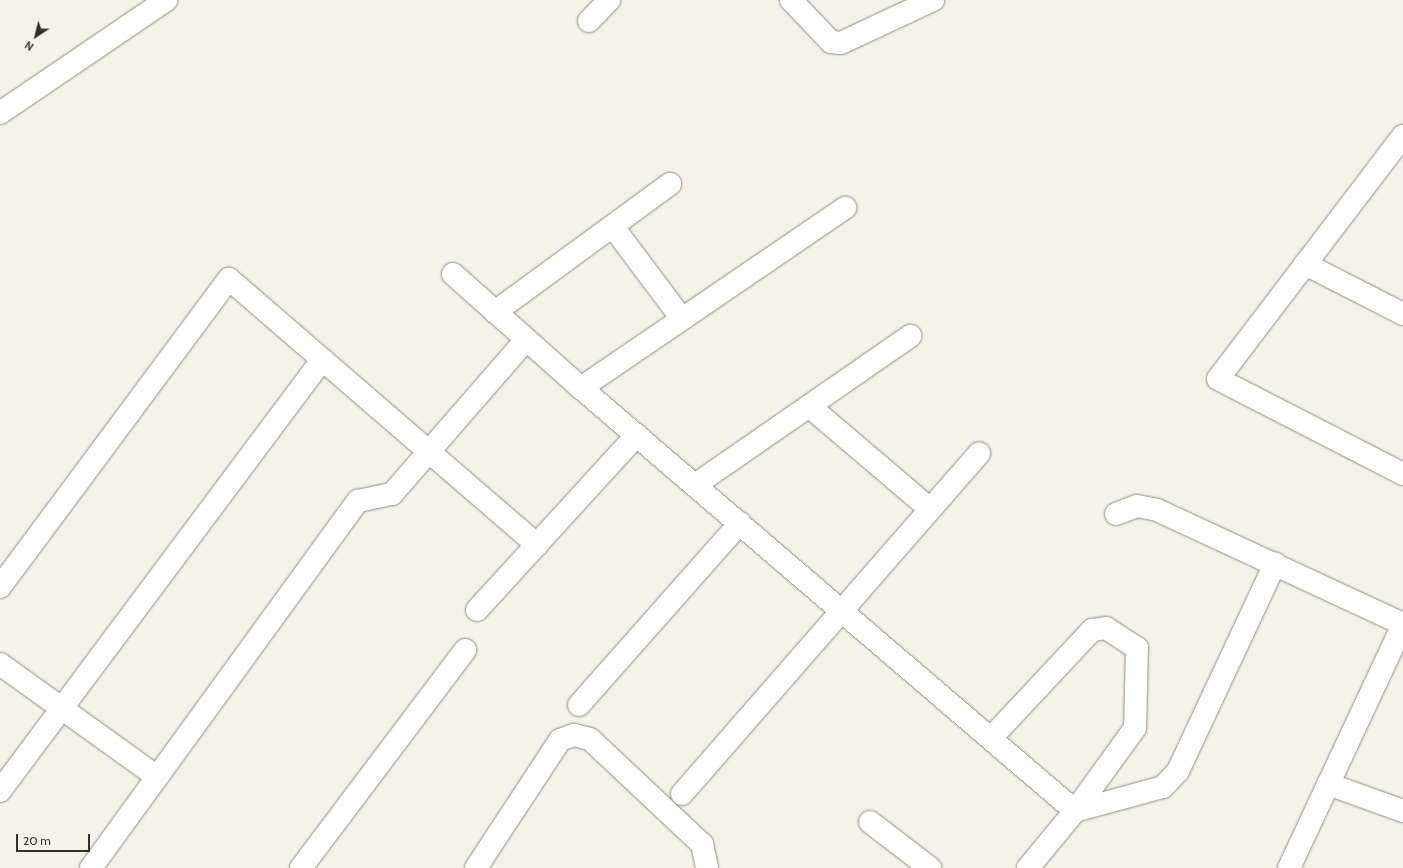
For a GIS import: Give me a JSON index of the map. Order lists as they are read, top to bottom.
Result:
{
  "scale_bar": "20 m",
  "north": "bottom left"
}
